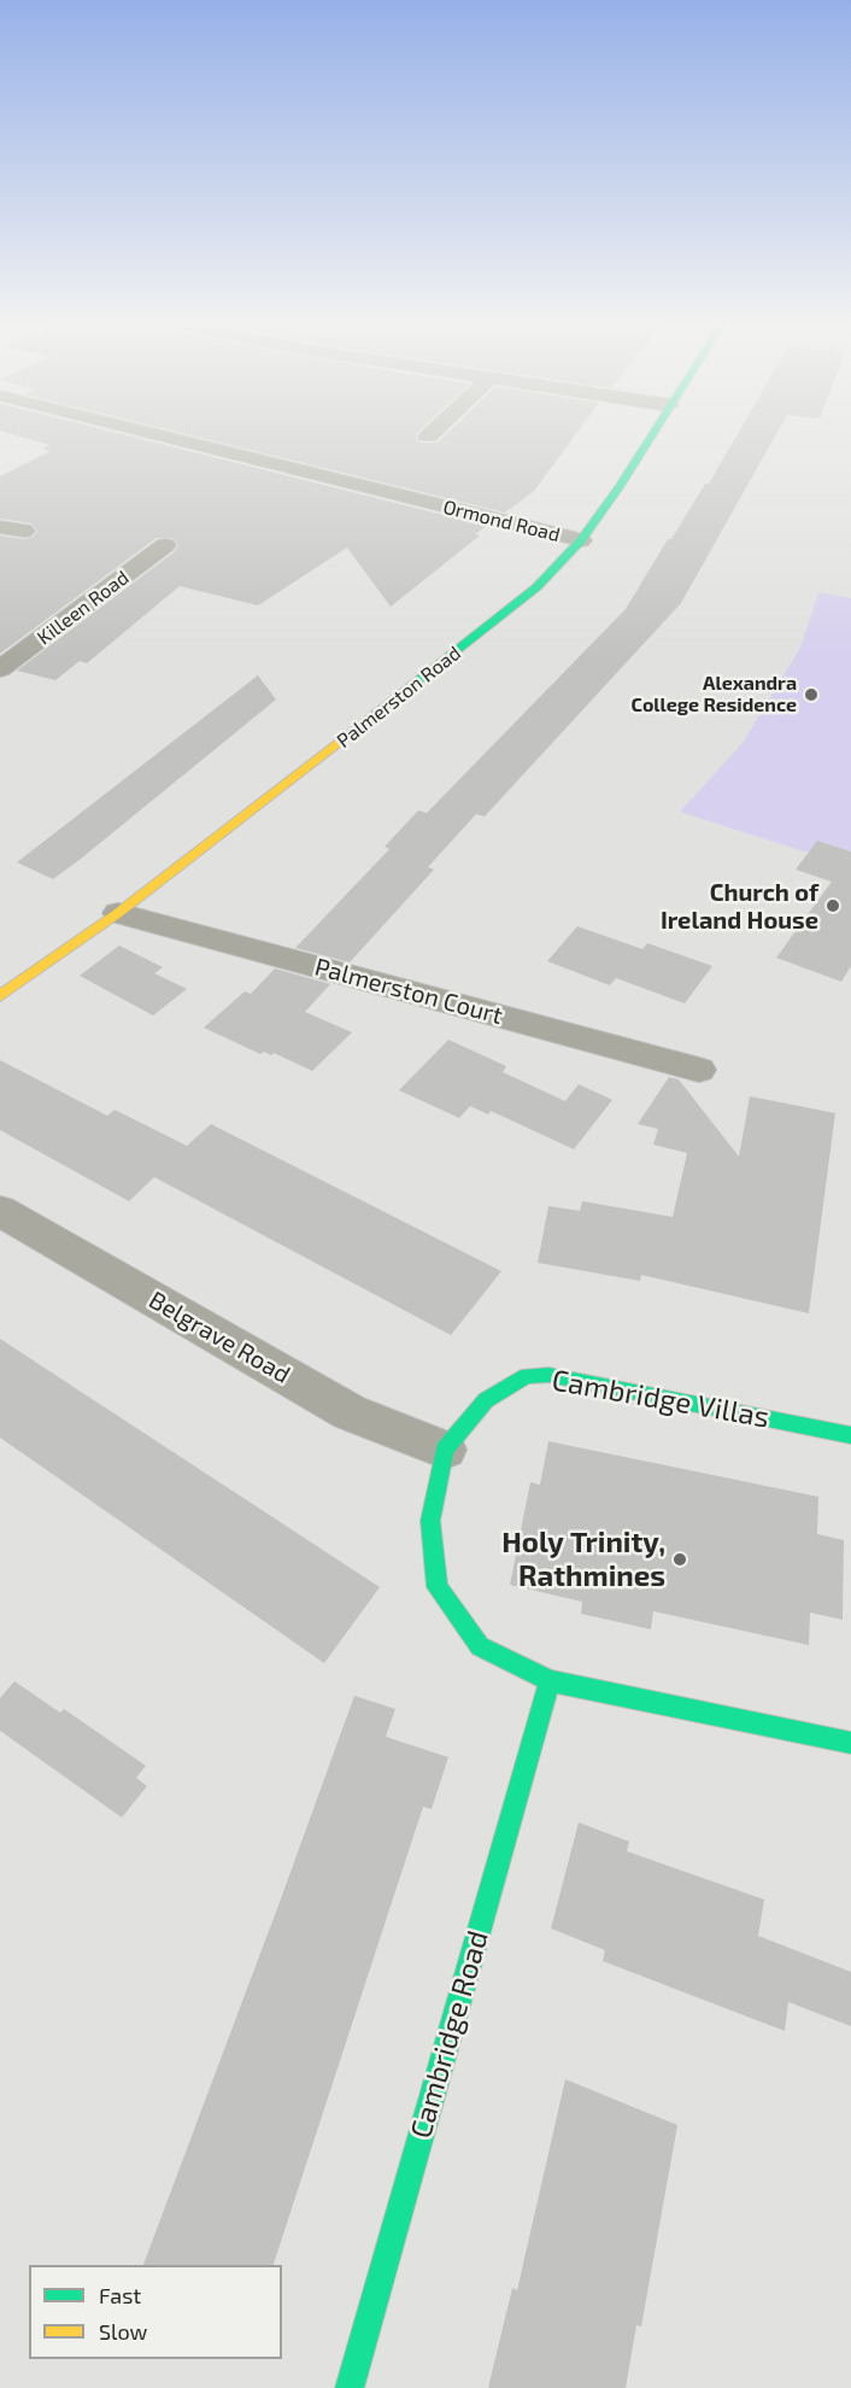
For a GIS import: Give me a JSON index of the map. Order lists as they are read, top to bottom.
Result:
{
  "streets": {
    "street": [
      "Ormond Road",
      "Killeen Road",
      "Palmerston Road",
      "Palmerston Court",
      "Belgrave Road",
      "Cambridge Villas",
      "Cambridge Road"
    ]
  },
  "crossings": [
    ["Ormond Road", "Palmerston Road"],
    ["Palmerston Road", "Palmerston Court"],
    ["Belgrave Road", "Cambridge Villas"],
    ["Cambridge Villas", "Cambridge Road"]
  ],
  "places": ["Alexandra College Residence", "Church of Ireland House", "Holy Trinity, Rathmines"],
  "legend": ["Fast", "Slow"]
}
